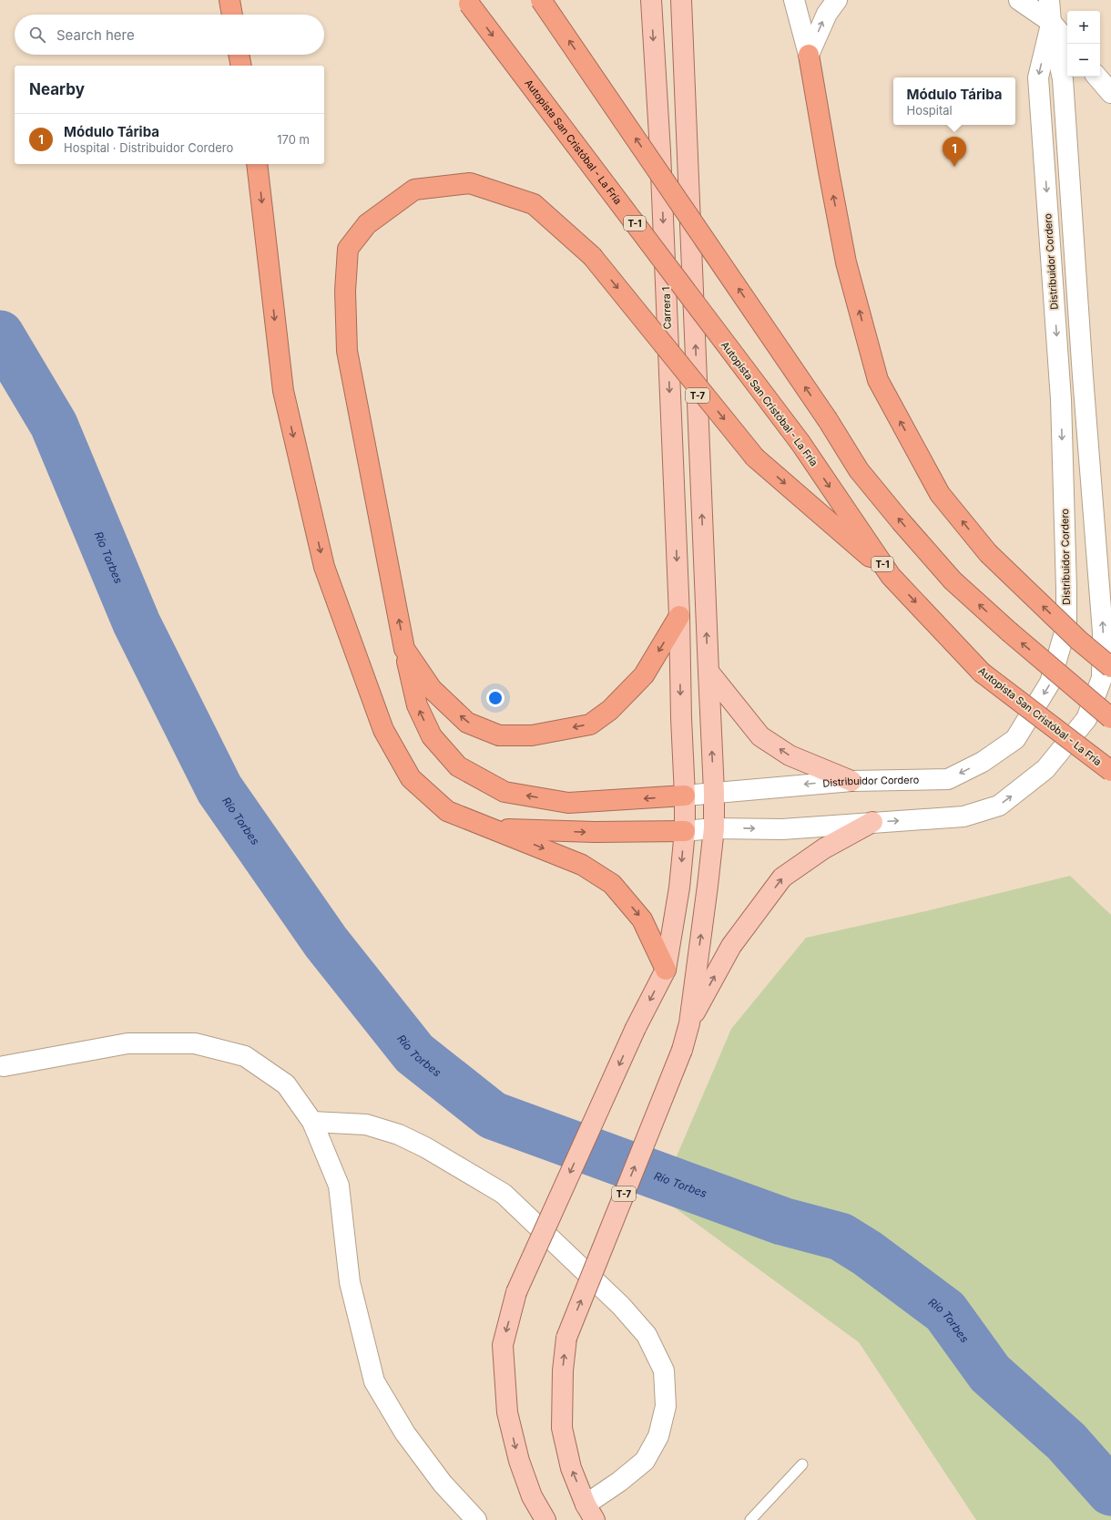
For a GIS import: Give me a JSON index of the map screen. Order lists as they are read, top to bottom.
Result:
{
  "streets": {
    "highway": ["Autopista San Cristóbal - La Fría", "T-1"],
    "main road": ["Carrera 1", "T-7"],
    "street": ["Distribuidor Cordero"]
  },
  "crossings": [
    ["Distribuidor Cordero", "Carrera 1"],
    ["Distribuidor Cordero", "T-7"]
  ],
  "one_way": ["Distribuidor Cordero"],
  "water": ["Río Torbes"],
  "page": {
    "map_buttons": ["+", "−"],
    "search": "Search here",
    "heading": "Nearby",
    "popup": ["Módulo Táriba", "Hospital"],
    "list": [
      {
        "mark": "1",
        "name": "Módulo Táriba",
        "note": "Hospital · Distribuidor Cordero",
        "value": "170 m"
      }
    ],
    "pins": "1"
  }
}
